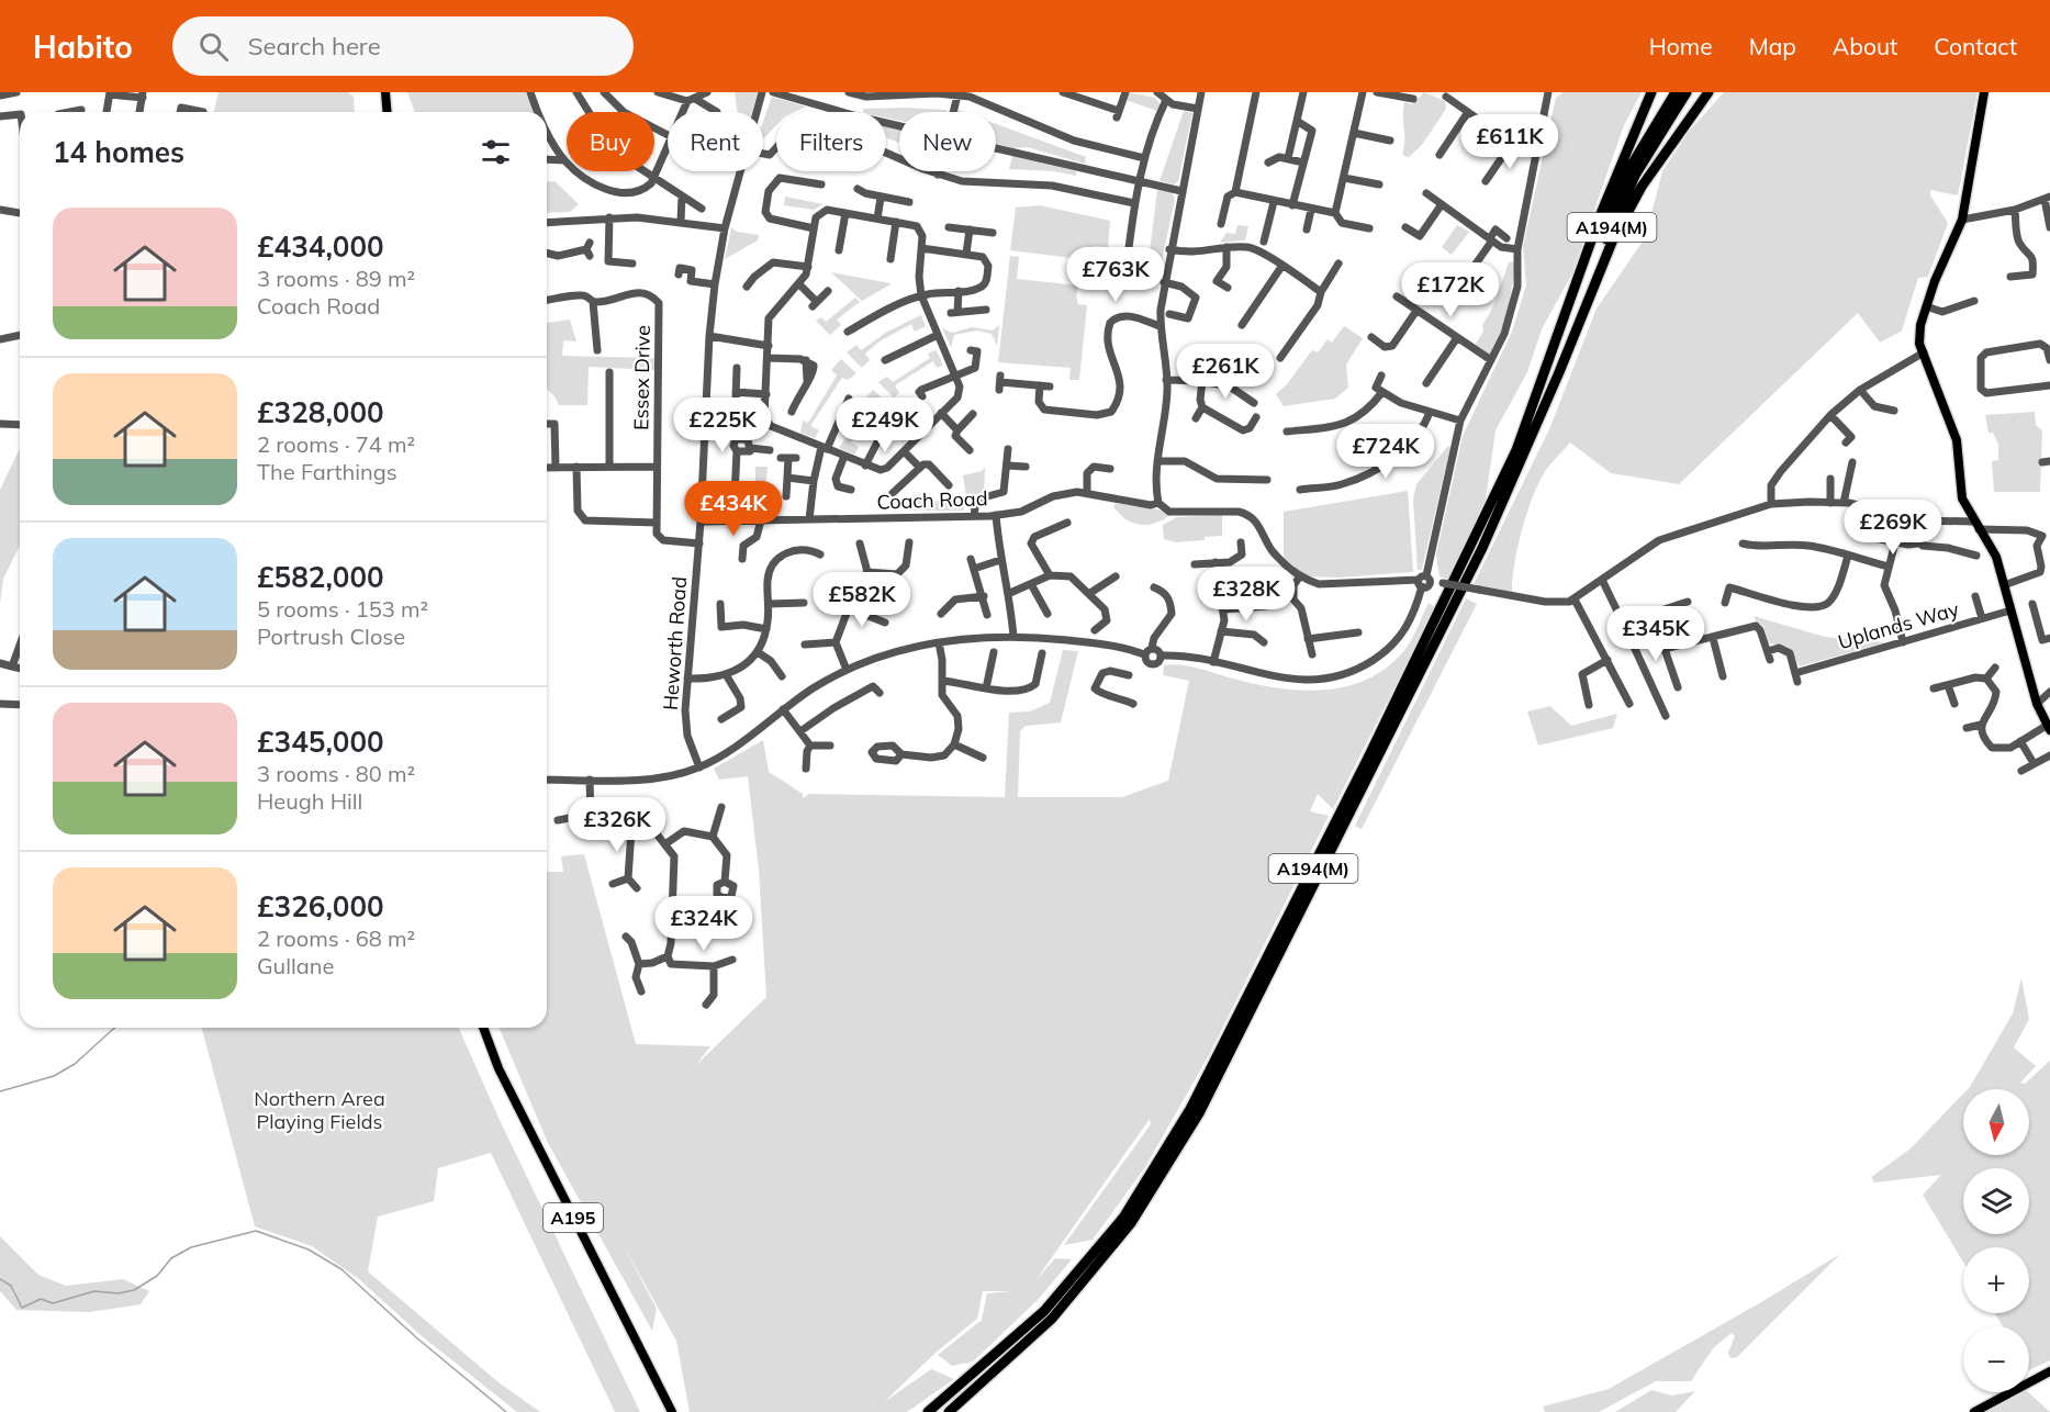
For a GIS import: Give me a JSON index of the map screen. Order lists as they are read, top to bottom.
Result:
{
  "streets": {
    "highway": ["A194(M)"],
    "main road": ["A195"],
    "street": [
      "Essex Drive",
      "Coach Road",
      "Uplands Way",
      "Heworth Road"
    ]
  },
  "crossings": [
    ["Coach Road", "Heworth Road"]
  ],
  "parks": ["Northern Area Playing Fields"],
  "north": "bottom",
  "page": {
    "header": "Habito",
    "search": "Search here",
    "nav": [
      "Home",
      "Map",
      "About",
      "Contact"
    ],
    "chip": [
      "Buy",
      "Rent",
      "Filters",
      "New"
    ],
    "heading": "14 homes",
    "price": [
      "£611K",
      "£763K",
      "£172K",
      "£261K",
      "£225K",
      "£249K",
      "£724K",
      "£434K",
      "£269K",
      "£328K",
      "£582K",
      "£345K",
      "£326K",
      "£324K"
    ],
    "list": [
      {
        "name": "£434,000",
        "note": "3 rooms · 89 m² · Coach Road"
      },
      {
        "name": "£328,000",
        "note": "2 rooms · 74 m² · The Farthings"
      },
      {
        "name": "£582,000",
        "note": "5 rooms · 153 m² · Portrush Close"
      },
      {
        "name": "£345,000",
        "note": "3 rooms · 80 m² · Heugh Hill"
      },
      {
        "name": "£326,000",
        "note": "2 rooms · 68 m² · Gullane"
      }
    ],
    "map_buttons": ["+", "−"]
  }
}
